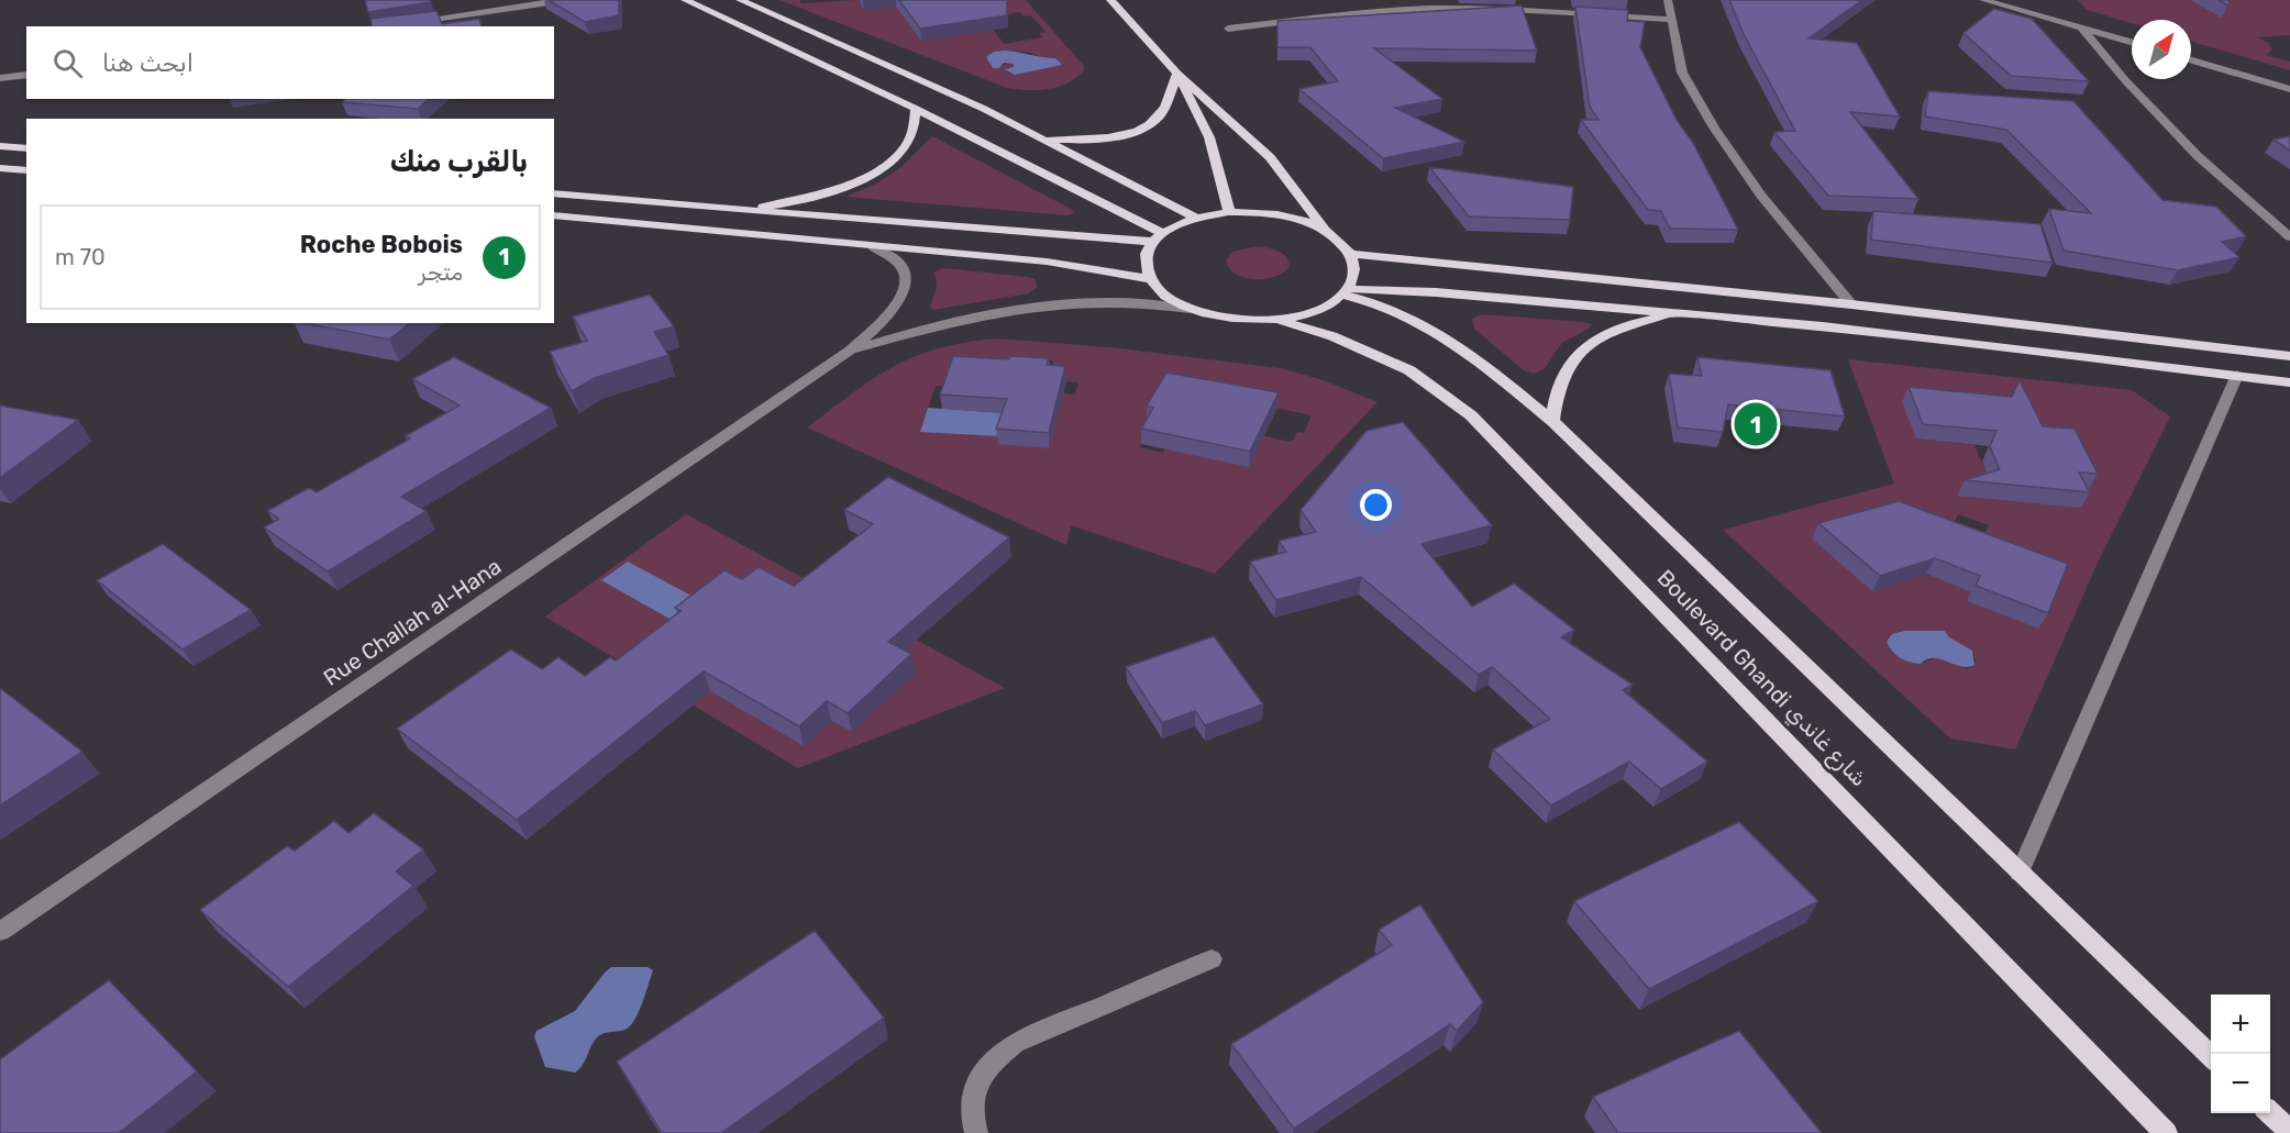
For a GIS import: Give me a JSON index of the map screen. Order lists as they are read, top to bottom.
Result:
{
  "streets": {
    "main road": ["Boulevard Ghandi شارع غاندي"],
    "street": ["Rue Challah al-Hana"]
  },
  "north": "top right",
  "page": {
    "search": "ابحث هنا",
    "heading": "بالقرب منك",
    "list": [
      {
        "mark": "1",
        "name": "Roche Bobois",
        "note": "متجر",
        "value": "70 m"
      }
    ],
    "pins": "1",
    "map_buttons": ["+", "−"]
  }
}
